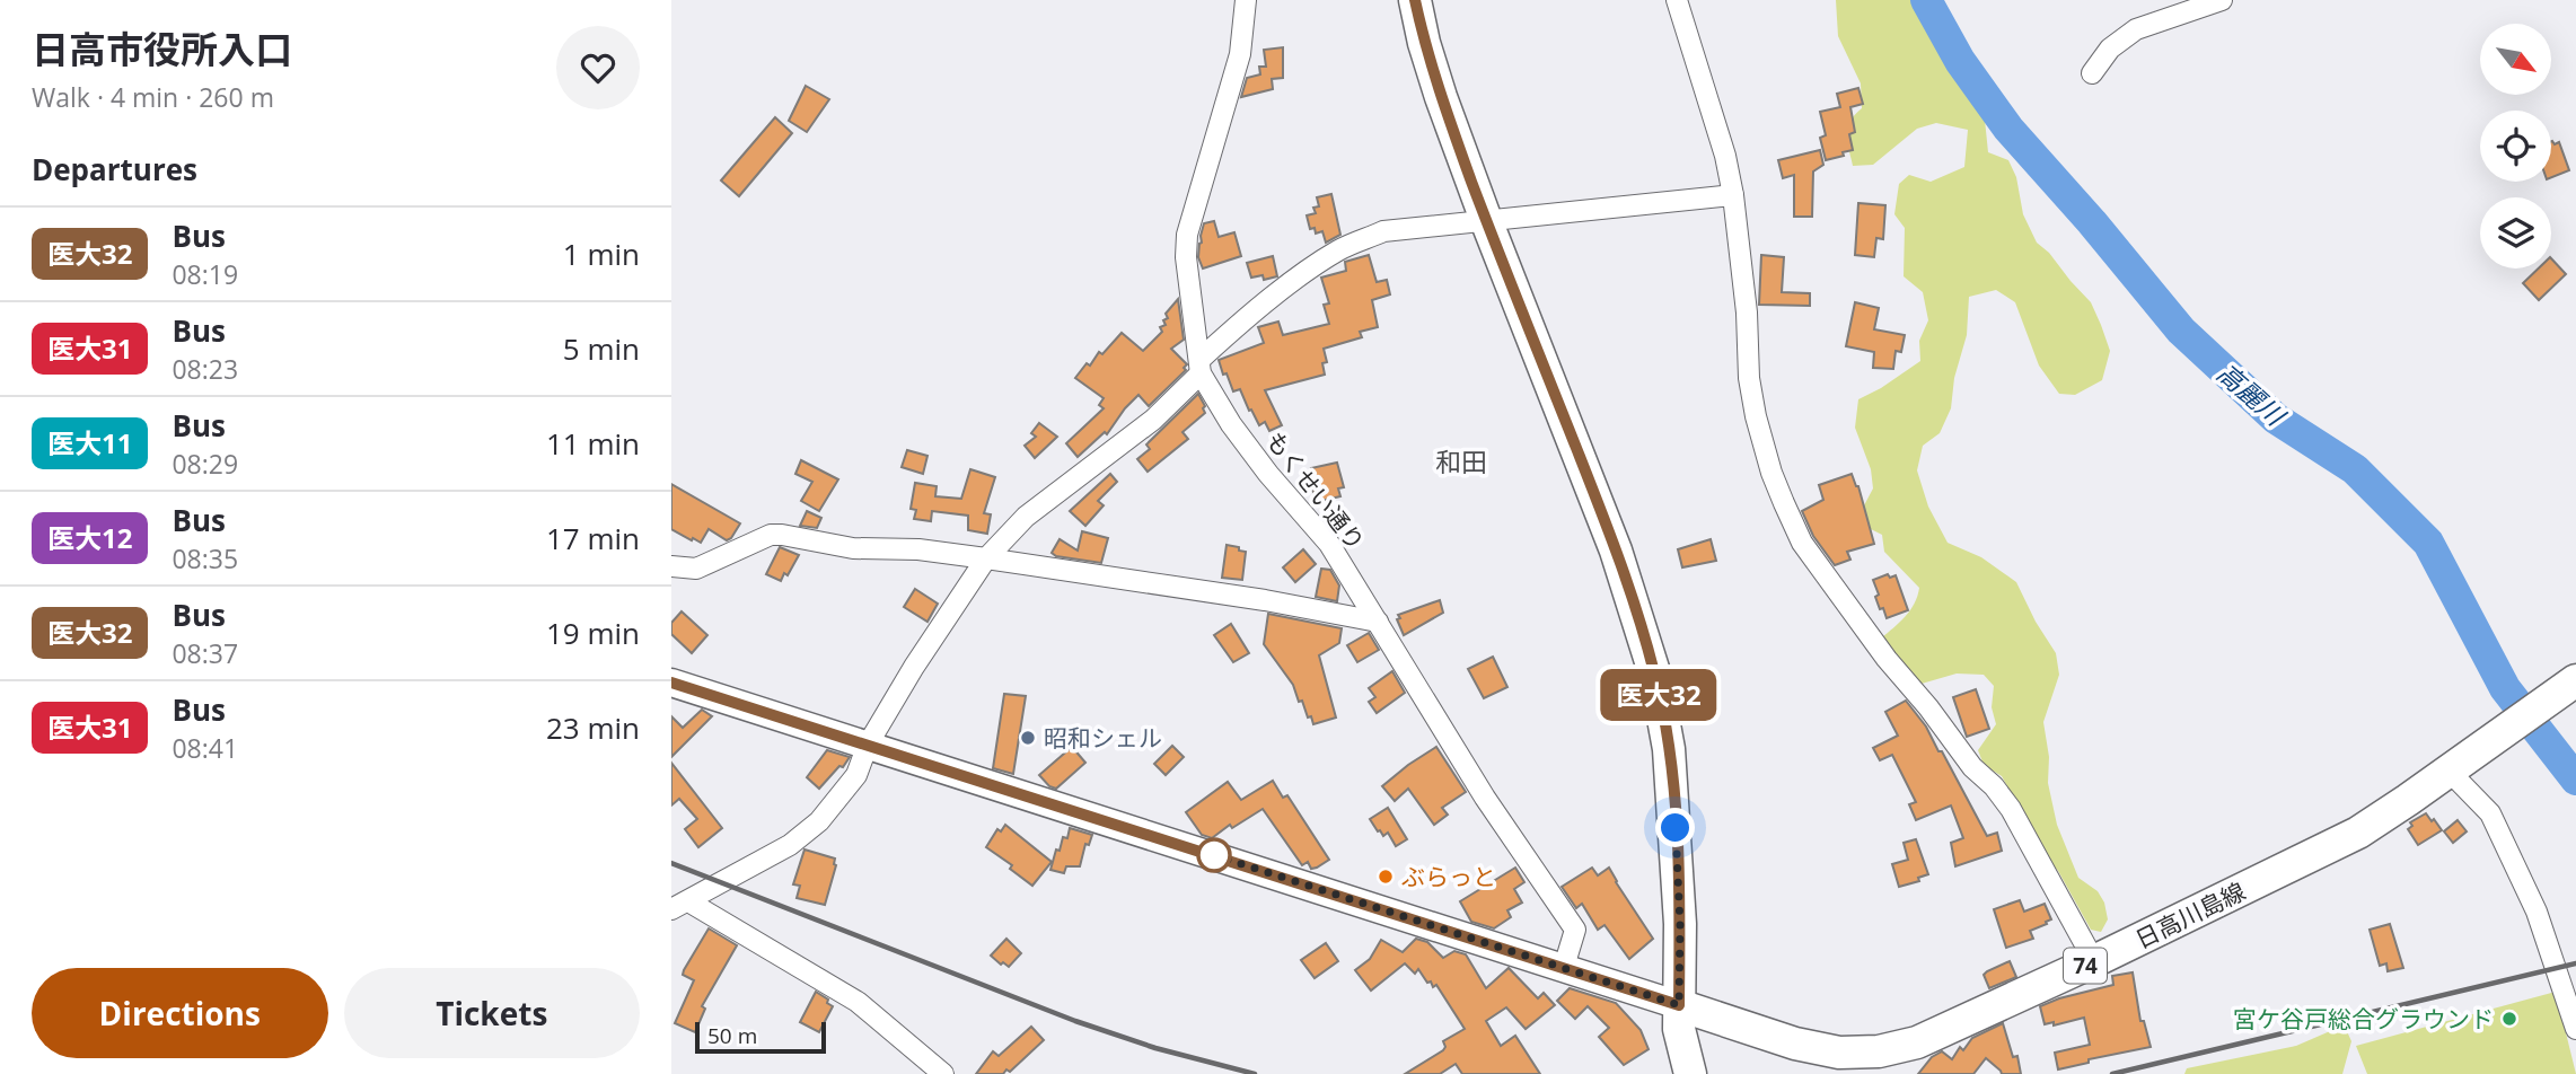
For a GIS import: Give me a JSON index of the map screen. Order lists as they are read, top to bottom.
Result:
{
  "streets": {
    "main road": ["日高川島線", "74"],
    "street": ["もくせい通り"]
  },
  "districts": ["和田"],
  "water": ["高麗川"],
  "places": ["昭和シェル", "ぶらっと", "宮ケ谷戸総合グラウンド"],
  "lines": ["bus line 医大32"],
  "scale_bar": "50 m",
  "north": "bottom right",
  "page": {
    "heading": [
      ["日高市役所入口", "Walk · 4 min · 260 m"],
      "Departures"
    ],
    "on_map": "医大32",
    "list": [
      {
        "mark": "医大32",
        "name": "Bus",
        "note": "08:19",
        "value": "1 min"
      },
      {
        "mark": "医大31",
        "name": "Bus",
        "note": "08:23",
        "value": "5 min"
      },
      {
        "mark": "医大11",
        "name": "Bus",
        "note": "08:29",
        "value": "11 min"
      },
      {
        "mark": "医大12",
        "name": "Bus",
        "note": "08:35",
        "value": "17 min"
      },
      {
        "mark": "医大32",
        "name": "Bus",
        "note": "08:37",
        "value": "19 min"
      },
      {
        "mark": "医大31",
        "name": "Bus",
        "note": "08:41",
        "value": "23 min"
      }
    ],
    "buttons": ["Directions", "Tickets"],
    "scale": "50 m"
  }
}
